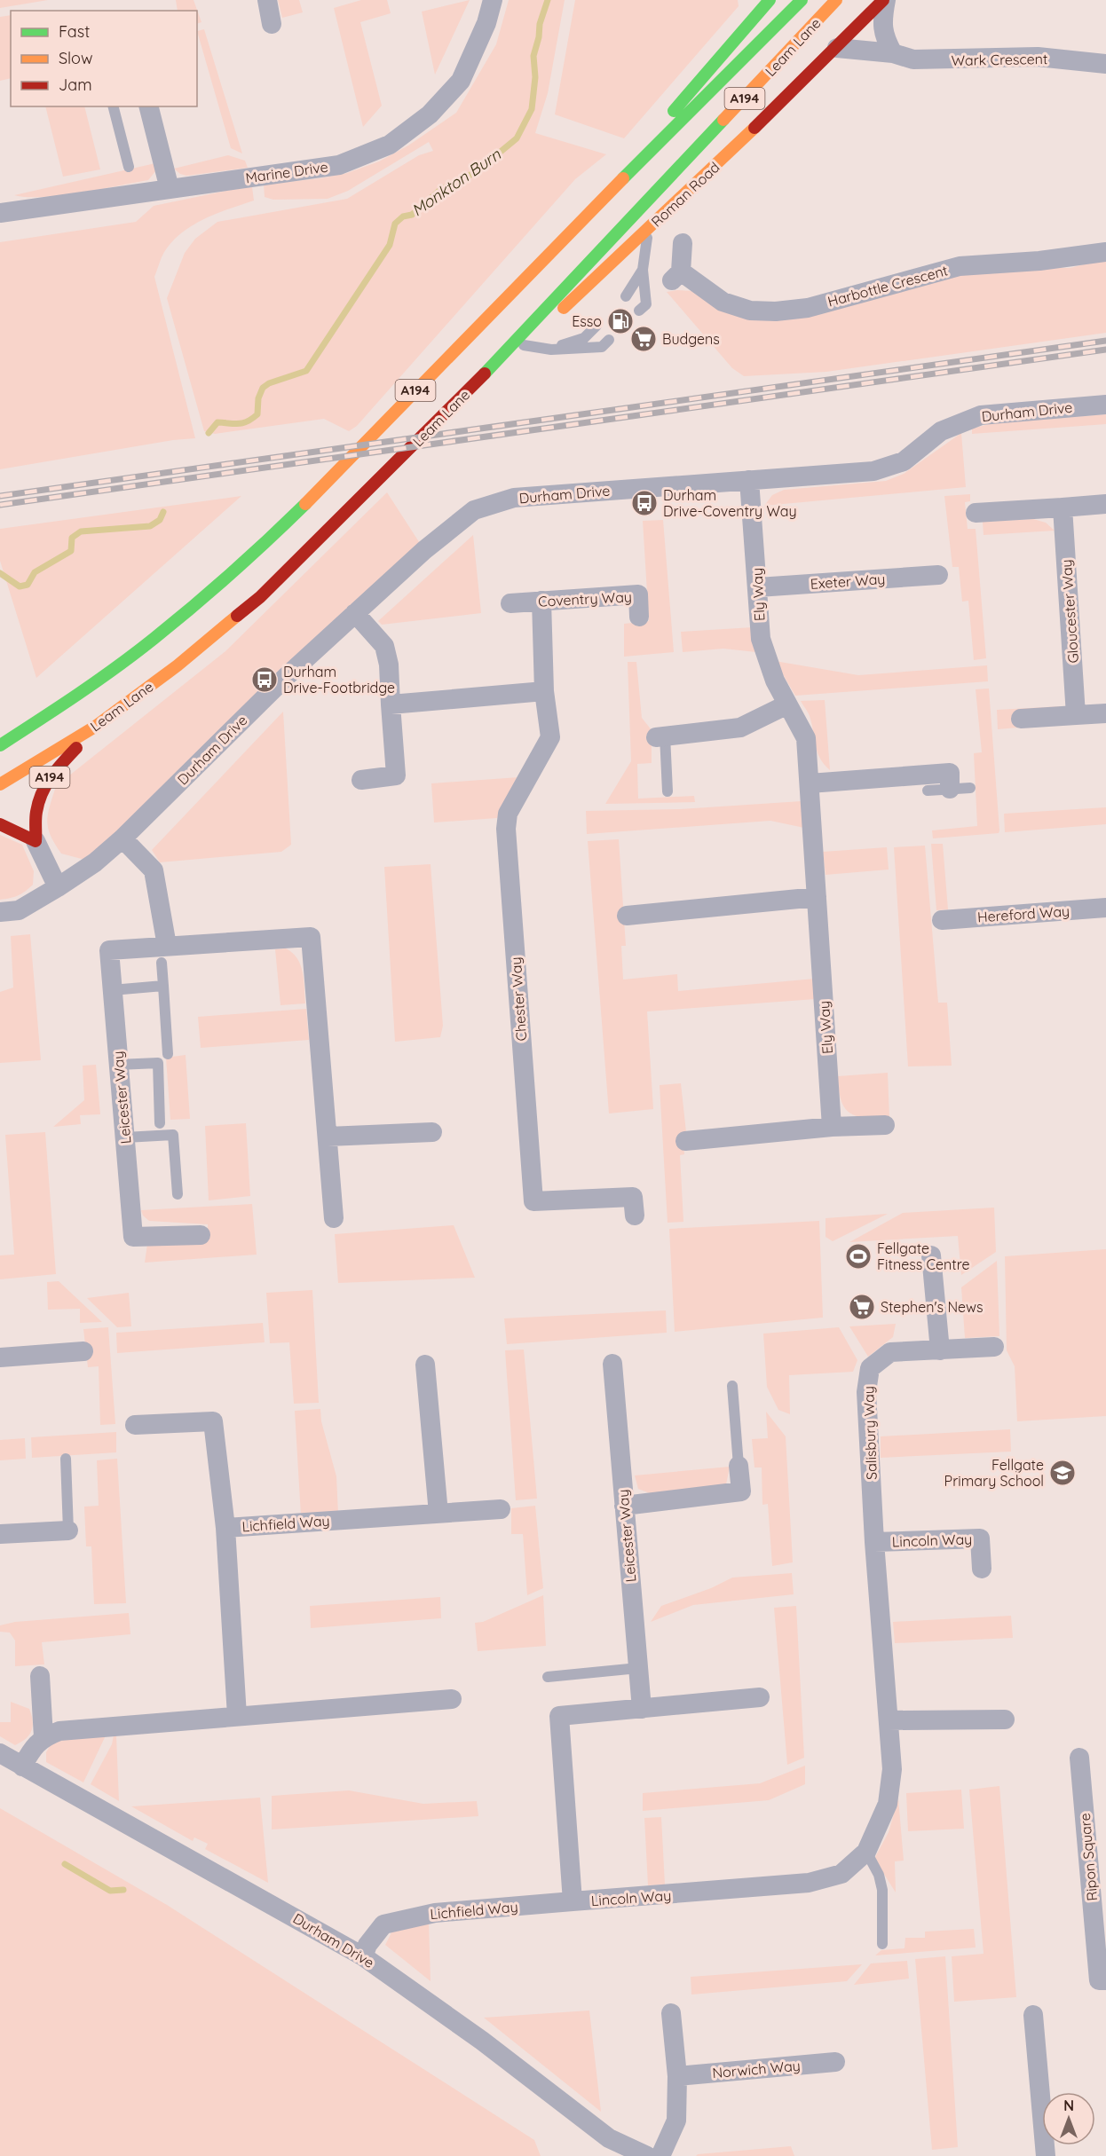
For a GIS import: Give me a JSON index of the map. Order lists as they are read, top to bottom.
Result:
{
  "streets": {
    "main road": ["Leam Lane", "A194", "Roman Road"],
    "street": [
      "Wark Crescent",
      "Marine Drive",
      "Harbottle Crescent",
      "Durham Drive",
      "Exeter Way",
      "Ely Way",
      "Coventry Way",
      "Gloucester Way",
      "Hereford Way",
      "Chester Way",
      "Leicester Way",
      "Salisbury Way",
      "Lichfield Way",
      "Lincoln Way",
      "Ripon Square",
      "Norwich Way"
    ]
  },
  "crossings": [
    ["Leam Lane", "A194"],
    ["Leam Lane", "Roman Road"],
    ["Wark Crescent", "Roman Road"],
    ["A194", "Roman Road"],
    ["Durham Drive", "Ely Way"],
    ["Durham Drive", "Lichfield Way"],
    ["Exeter Way", "Ely Way"],
    ["Coventry Way", "Chester Way"],
    ["Leicester Way", "Lincoln Way"],
    ["Salisbury Way", "Lincoln Way"],
    ["Lichfield Way", "Lincoln Way"]
  ],
  "water": ["Monkton Burn"],
  "places": {
    "fuel station": ["Esso"],
    "supermarket": ["Budgens", "Stephen's News"],
    "bus stop": ["Durham Drive-Coventry Way", "Durham Drive-Footbridge"],
    "sports": ["Fellgate Fitness Centre"],
    "school or university": ["Fellgate Primary School"]
  },
  "legend": ["Fast", "Slow", "Jam"],
  "north": "top"
}
